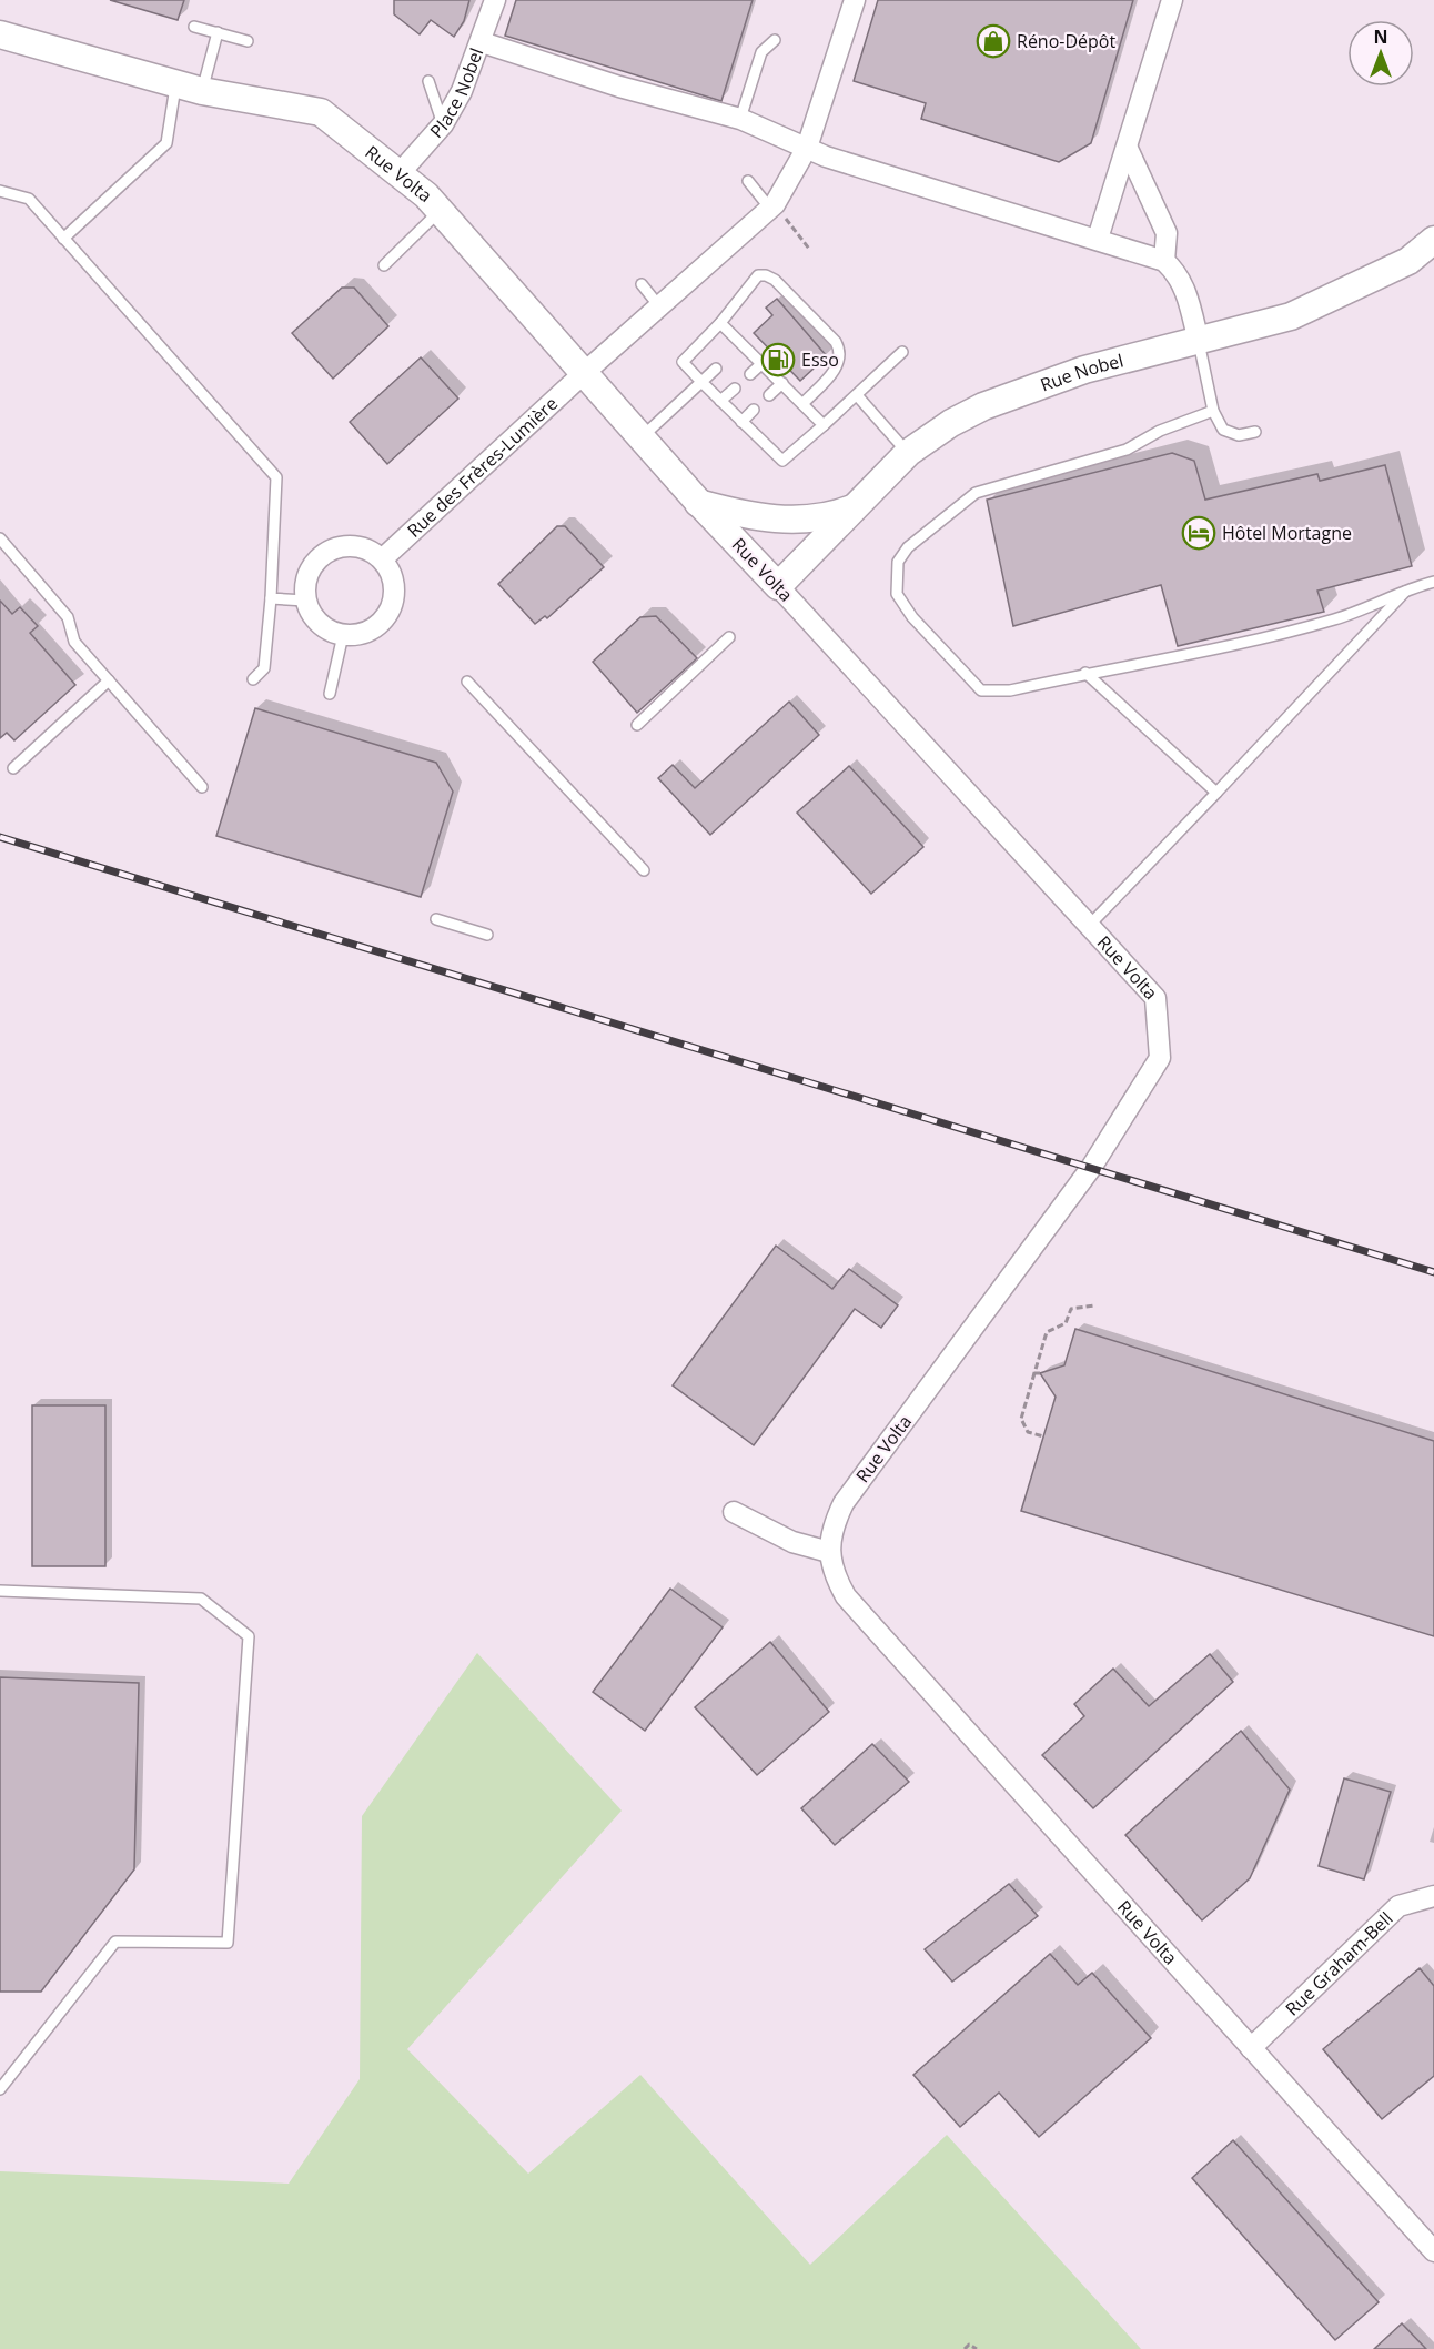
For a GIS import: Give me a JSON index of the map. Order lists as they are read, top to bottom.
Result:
{
  "streets": {
    "street": [
      "Place Nobel",
      "Rue Volta",
      "Rue Nobel",
      "Rue des Frères-Lumière",
      "Rue Graham-Bell"
    ]
  },
  "crossings": [
    ["Place Nobel", "Rue Volta"],
    ["Rue Volta", "Rue Nobel"],
    ["Rue Volta", "Rue des Frères-Lumière"],
    ["Rue Volta", "Rue Graham-Bell"]
  ],
  "places": {
    "shop": ["Réno-Dépôt"],
    "fuel station": ["Esso"],
    "hotel": ["Hôtel Mortagne"]
  },
  "north": "top"
}
